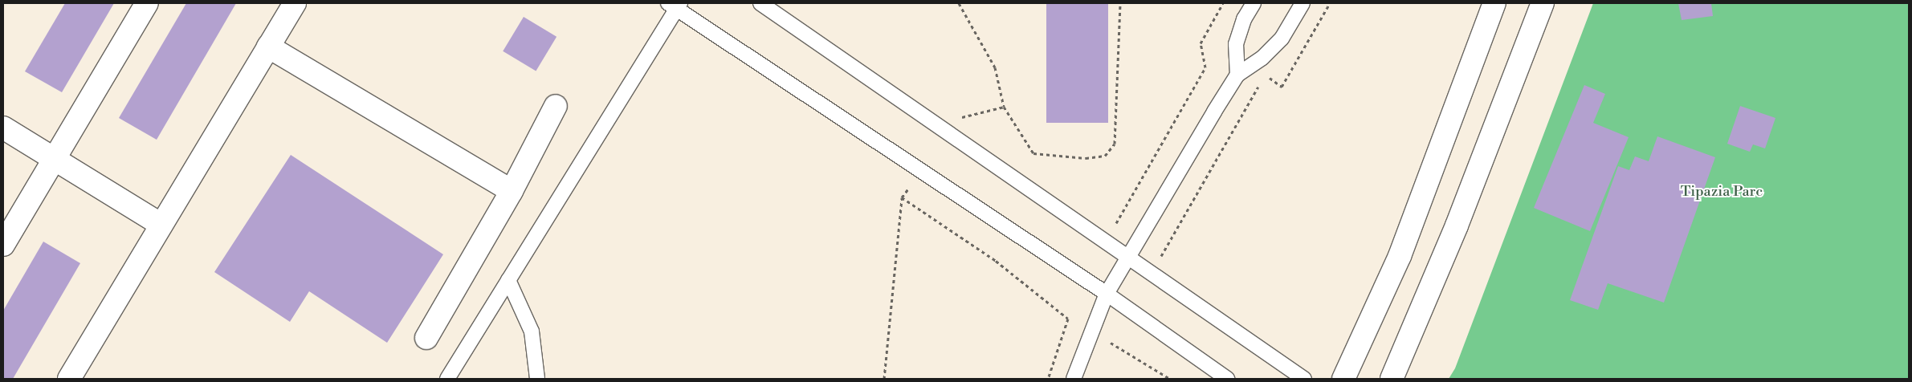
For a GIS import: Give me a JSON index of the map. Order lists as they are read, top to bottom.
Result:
{
  "parks": ["Tipazia Parc"]
}
